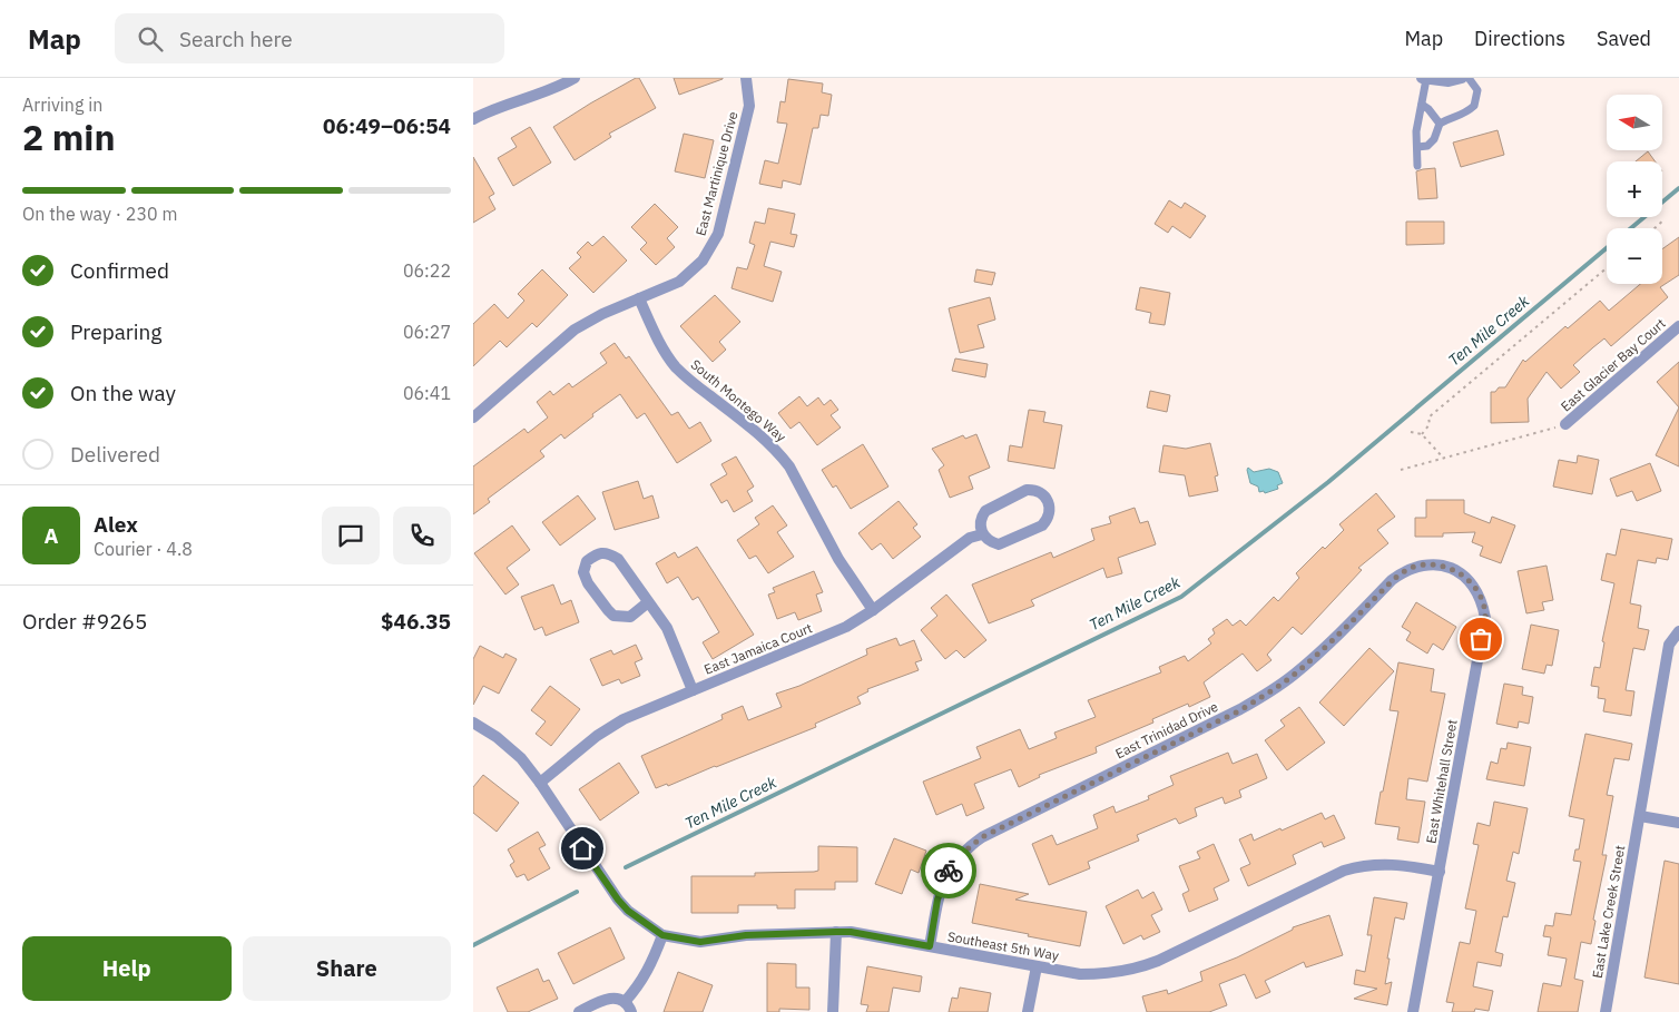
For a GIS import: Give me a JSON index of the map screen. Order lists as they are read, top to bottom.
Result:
{
  "streets": {
    "street": [
      "East Martinique Drive",
      "East Glacier Bay Court",
      "South Montego Way",
      "East Jamaica Court",
      "East Trinidad Drive",
      "East Whitehall Street",
      "East Lake Creek Street",
      "Southeast 5th Way"
    ]
  },
  "crossings": [
    ["East Martinique Drive", "South Montego Way"],
    ["South Montego Way", "East Jamaica Court"],
    ["East Jamaica Court", "Southeast 5th Way"],
    ["East Trinidad Drive", "East Whitehall Street"],
    ["East Trinidad Drive", "Southeast 5th Way"],
    ["East Whitehall Street", "Southeast 5th Way"]
  ],
  "water": ["Ten Mile Creek"],
  "north": "left",
  "page": {
    "header": "Map",
    "search": "Search here",
    "nav": ["Map", "Directions", "Saved"],
    "heading": ["2 min", "Arriving in", "06:49–06:54"],
    "panel": [
      "Alex",
      "Courier · 4.8",
      "Order #9265",
      "$46.35"
    ],
    "map_buttons": ["+", "−"],
    "bar": "On the way · 230 m",
    "list": [
      ["Confirmed", "06:22"],
      ["Preparing", "06:27"],
      ["On the way", "06:41"],
      "Delivered"
    ],
    "round": "A",
    "buttons": ["Help", "Share"]
  }
}
